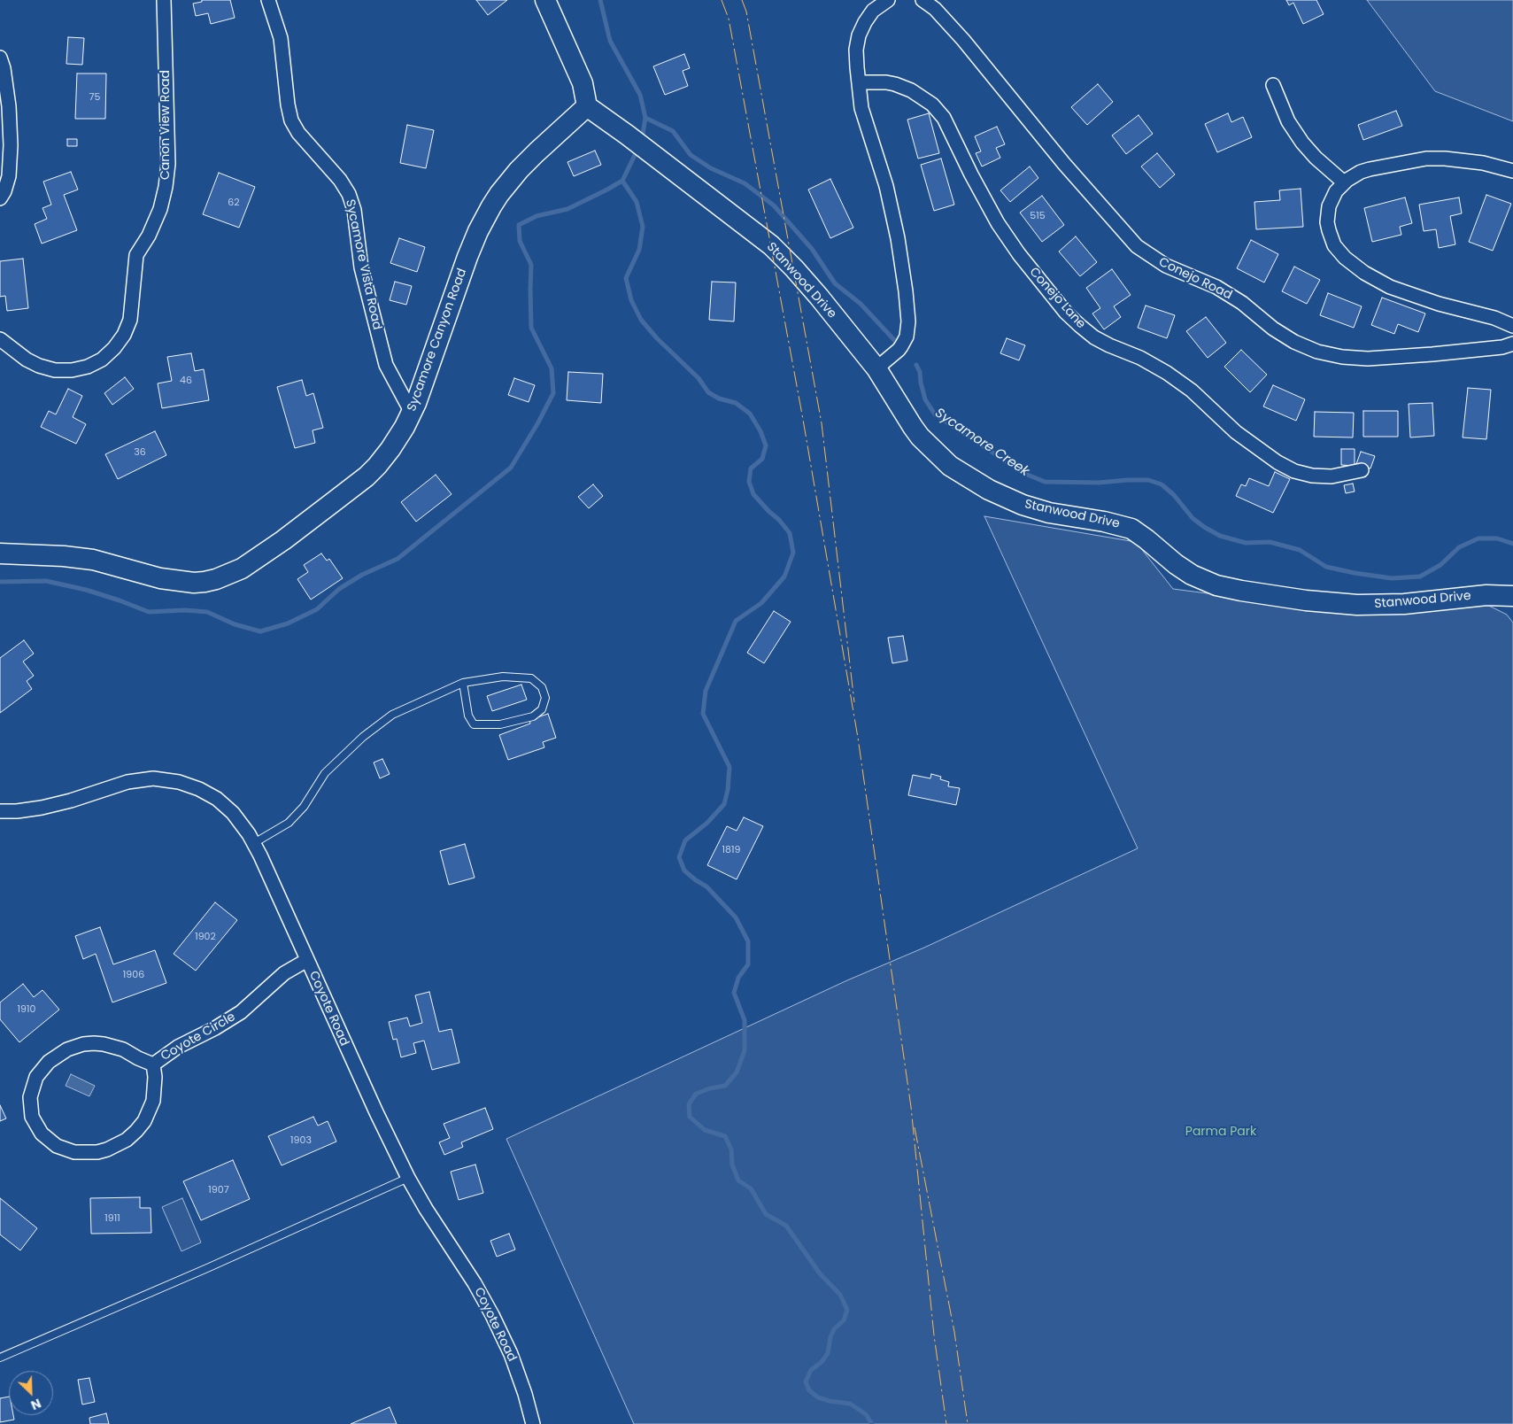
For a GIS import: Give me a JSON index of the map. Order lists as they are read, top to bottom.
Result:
{
  "streets": {
    "main road": ["Stanwood Drive", "Sycamore Canyon Road"],
    "street": [
      "Canon View Road",
      "Sycamore Vista Road",
      "Conejo Road",
      "Conejo Lane",
      "Coyote Road",
      "Coyote Circle"
    ]
  },
  "crossings": [
    ["Sycamore Vista Road", "Sycamore Canyon Road"],
    ["Stanwood Drive", "Sycamore Canyon Road"],
    ["Coyote Road", "Coyote Circle"]
  ],
  "water": ["Sycamore Creek"],
  "parks": ["Parma Park"],
  "house_numbers": [
    "75",
    "62",
    "515",
    "46",
    "36",
    "1819",
    "1902",
    "1906",
    "1910",
    "1903",
    "1907",
    "1911"
  ],
  "north": "bottom right"
}
